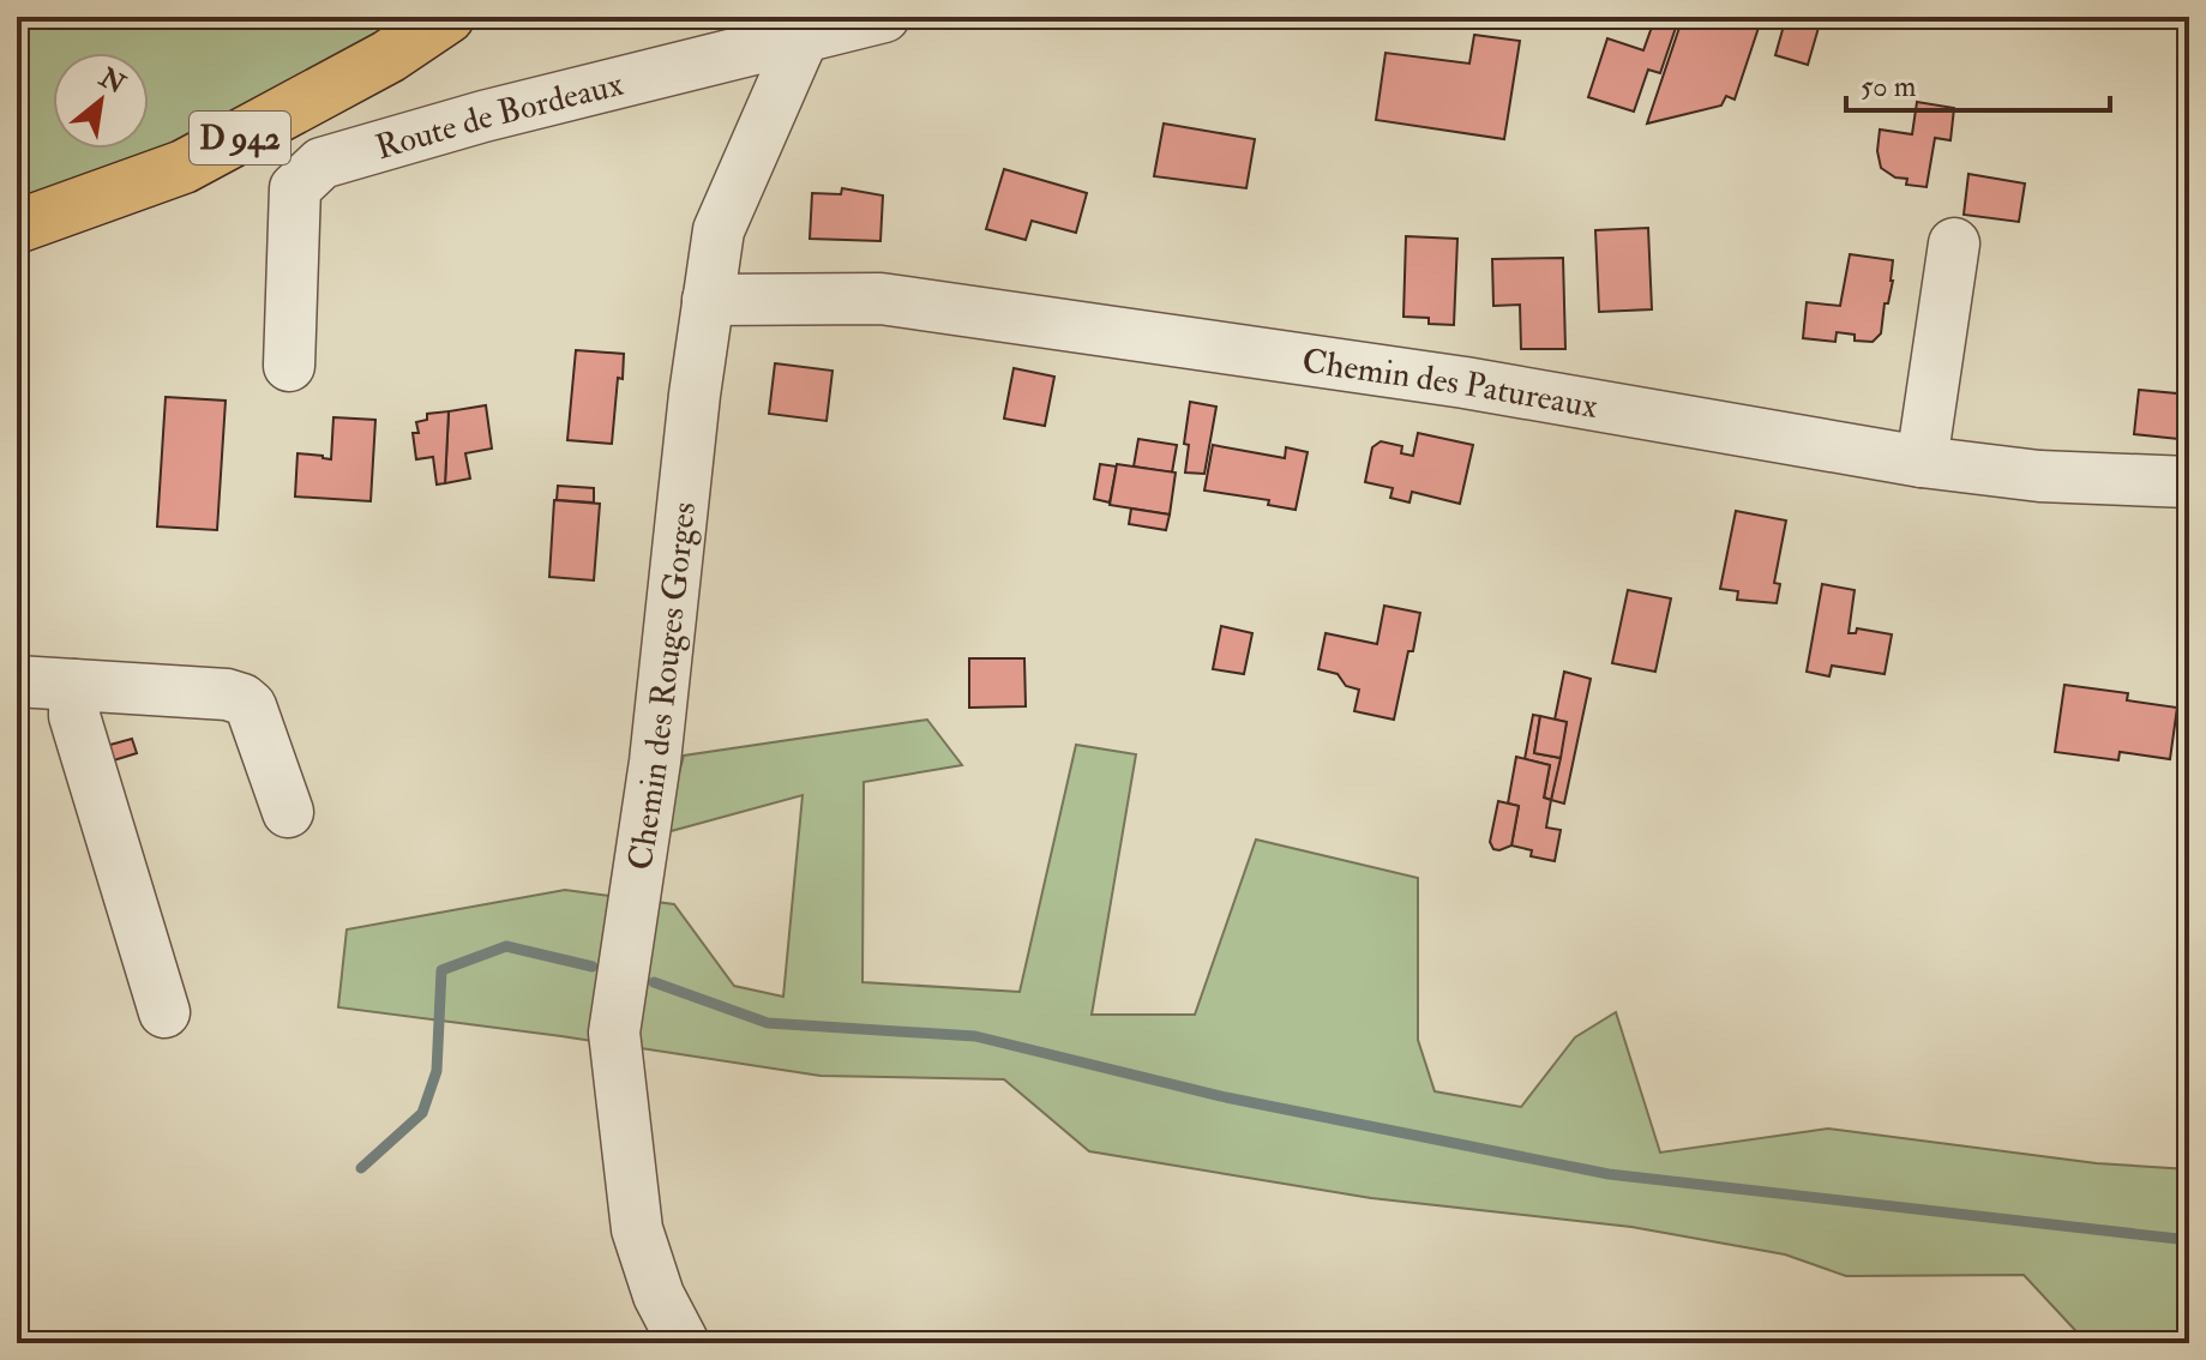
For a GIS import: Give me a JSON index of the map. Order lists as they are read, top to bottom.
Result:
{
  "streets": {
    "main road": ["D 942"],
    "street": ["Route de Bordeaux", "Chemin des Patureaux", "Chemin des Rouges Gorges"]
  },
  "crossings": [
    ["Route de Bordeaux", "Chemin des Rouges Gorges"],
    ["Chemin des Patureaux", "Chemin des Rouges Gorges"]
  ],
  "scale_bar": "50 m",
  "north": "top right"
}
